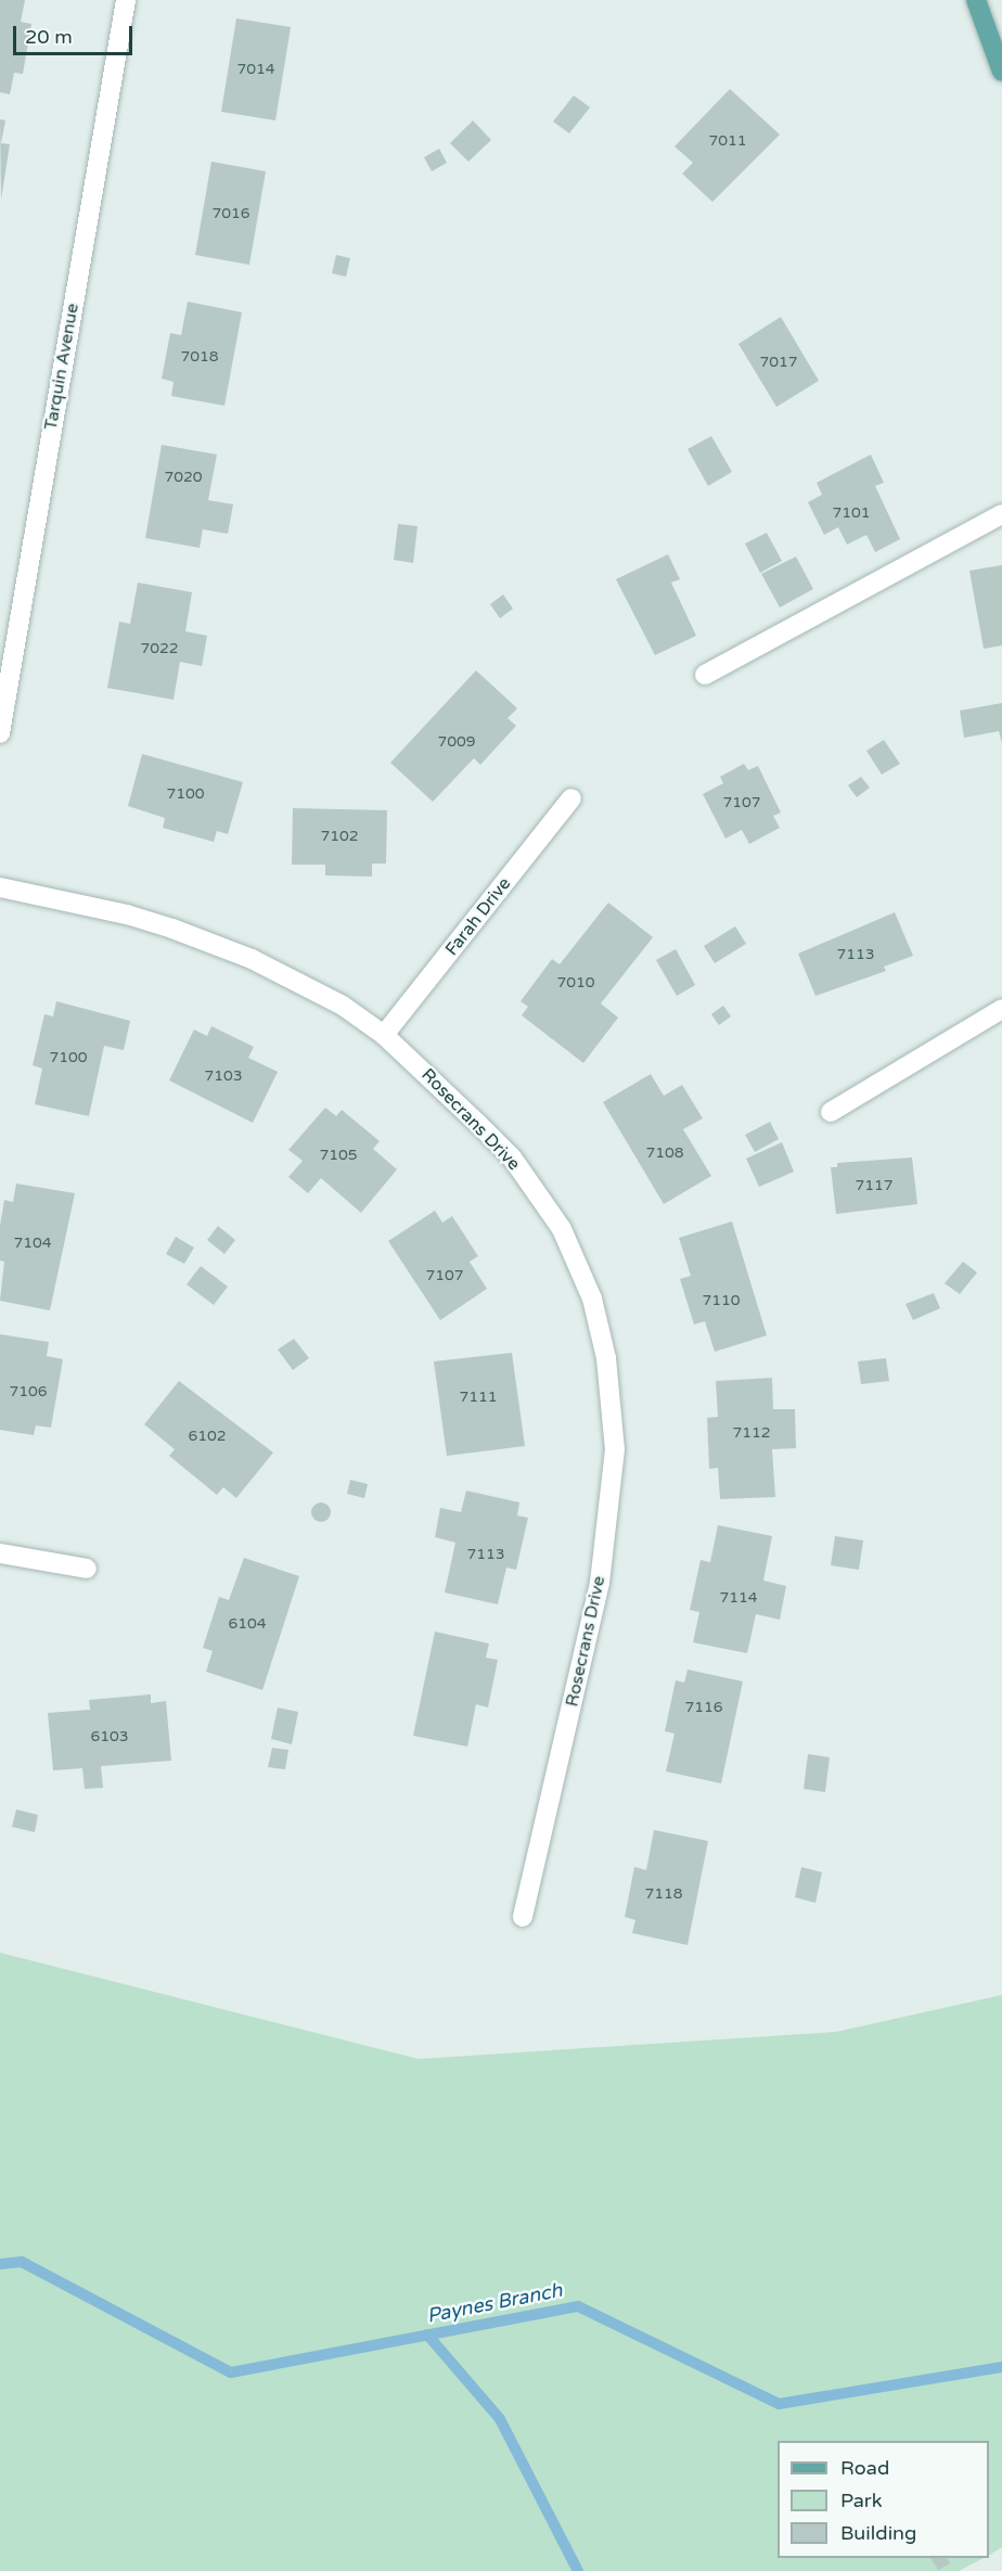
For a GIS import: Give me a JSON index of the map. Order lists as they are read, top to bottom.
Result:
{
  "streets": {
    "street": ["Tarquin Avenue", "Farah Drive", "Rosecrans Drive"]
  },
  "crossings": [
    ["Farah Drive", "Rosecrans Drive"]
  ],
  "water": ["Paynes Branch"],
  "house_numbers": [
    "7014",
    "7011",
    "7016",
    "7018",
    "7017",
    "7020",
    "7101",
    "7022",
    "7009",
    "7100",
    "7107",
    "7102",
    "7113",
    "7010",
    "7100",
    "7103",
    "7108",
    "7105",
    "7117",
    "7104",
    "7107",
    "7110",
    "7106",
    "7111",
    "7112",
    "6102",
    "7113",
    "7114",
    "6104",
    "7116",
    "6103",
    "7118"
  ],
  "legend": ["Road", "Park", "Building"],
  "scale_bar": "20 m"
}
